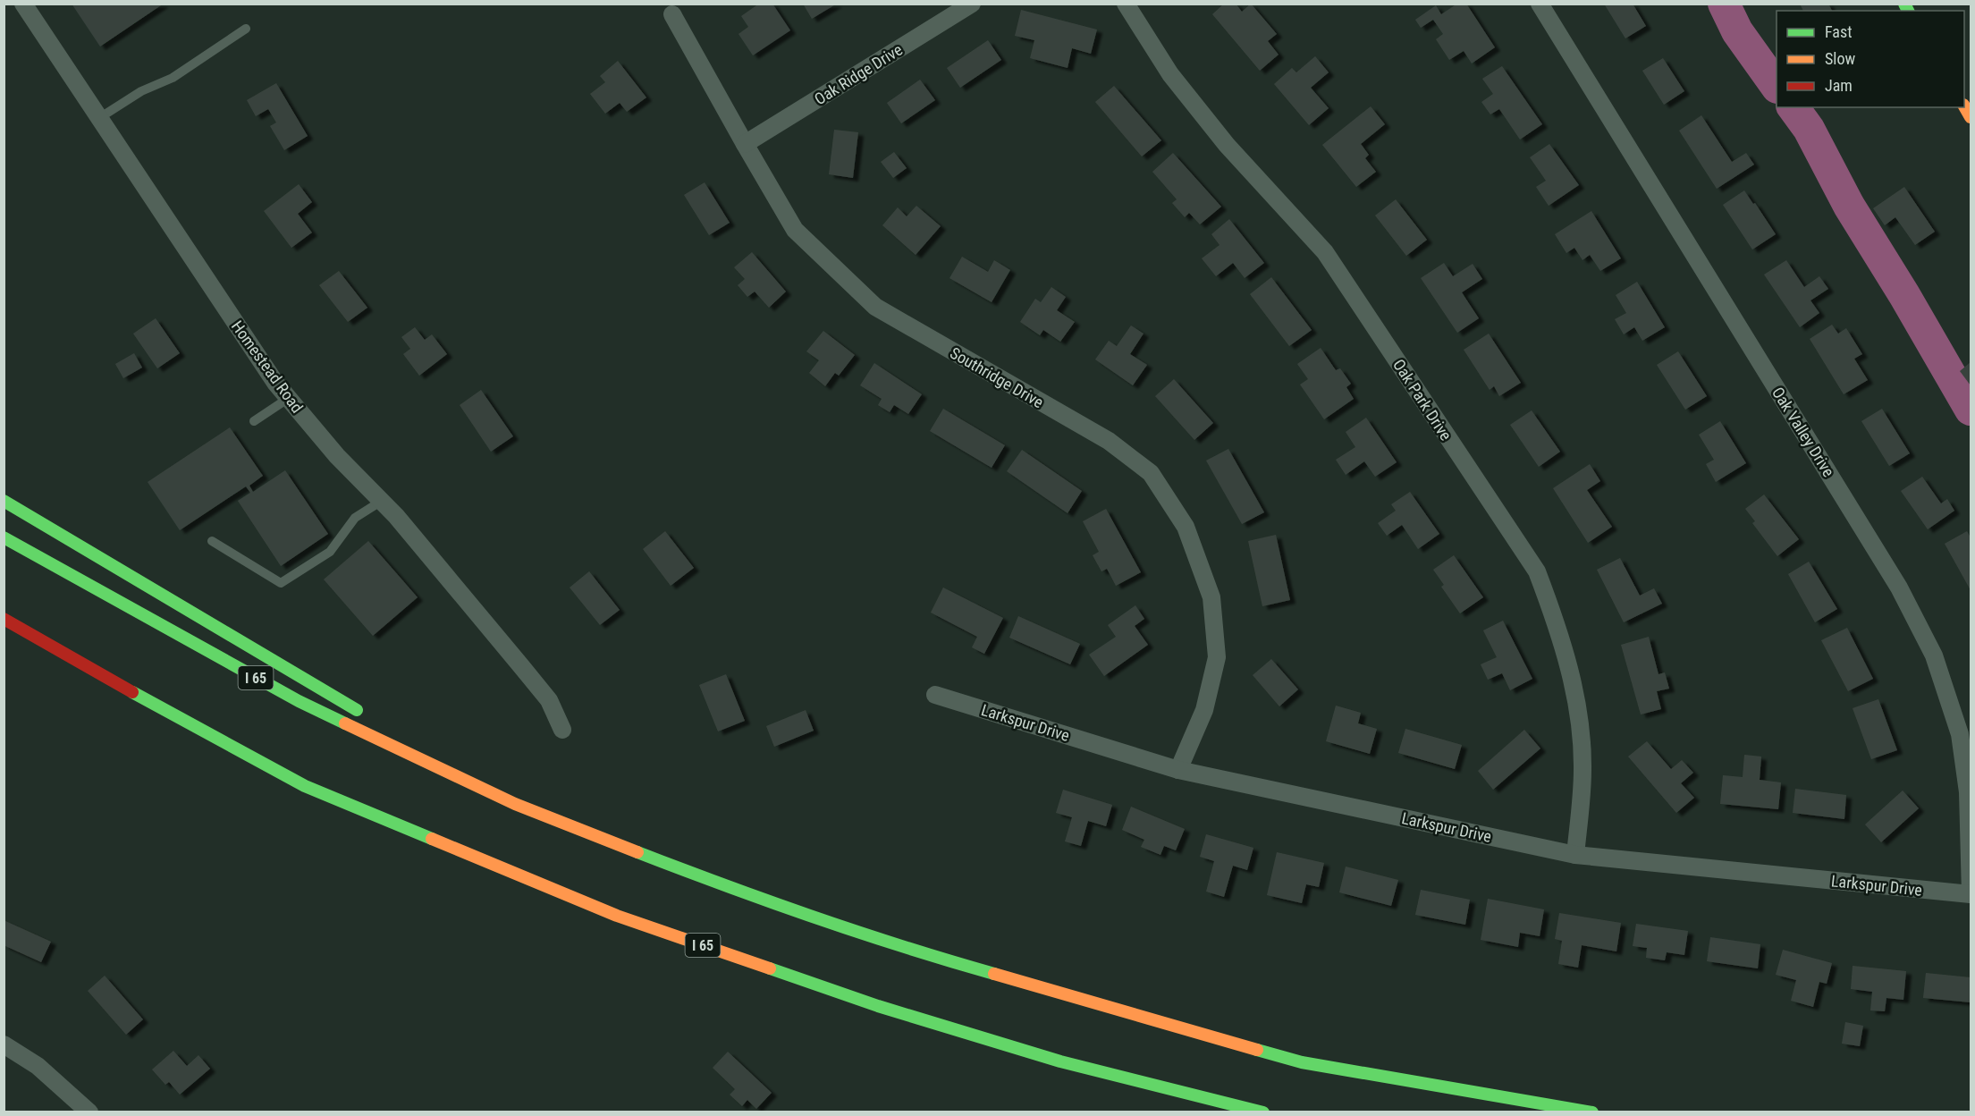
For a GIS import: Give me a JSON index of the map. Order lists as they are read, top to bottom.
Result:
{
  "streets": {
    "main road": ["I 65"],
    "street": [
      "Oak Ridge Drive",
      "Homestead Road",
      "Southridge Drive",
      "Oak Park Drive",
      "Oak Valley Drive",
      "Larkspur Drive"
    ]
  },
  "crossings": [
    ["Oak Ridge Drive", "Southridge Drive"],
    ["Southridge Drive", "Larkspur Drive"],
    ["Oak Park Drive", "Larkspur Drive"],
    ["Oak Valley Drive", "Larkspur Drive"]
  ],
  "legend": ["Fast", "Slow", "Jam"]
}
